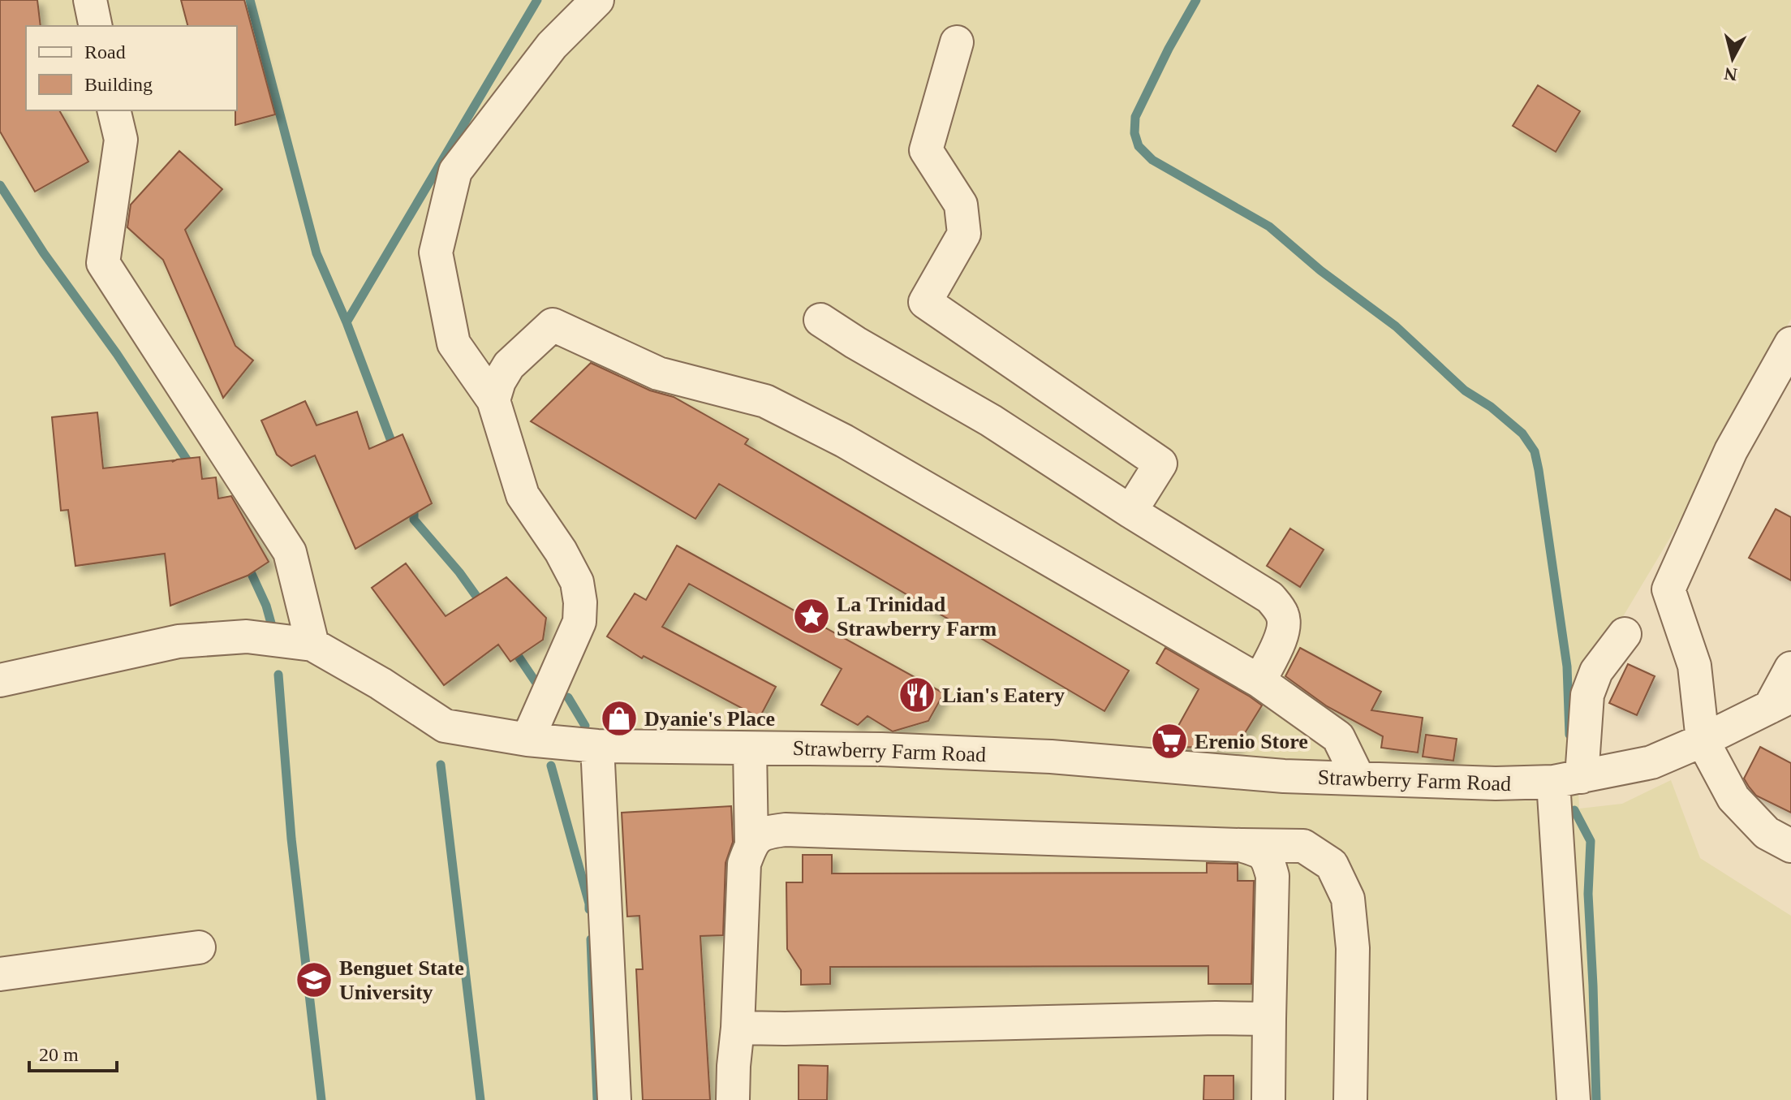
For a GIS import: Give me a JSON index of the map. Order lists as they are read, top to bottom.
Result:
{
  "streets": {
    "street": ["Strawberry Farm Road"]
  },
  "places": {
    "place": ["La Trinidad Strawberry Farm"],
    "restaurant": ["Lian's Eatery"],
    "shop": ["Dyanie's Place"],
    "supermarket": ["Erenio Store"],
    "school or university": ["Benguet State University"]
  },
  "legend": ["Road", "Building"],
  "scale_bar": "20 m",
  "north": "bottom"
}
